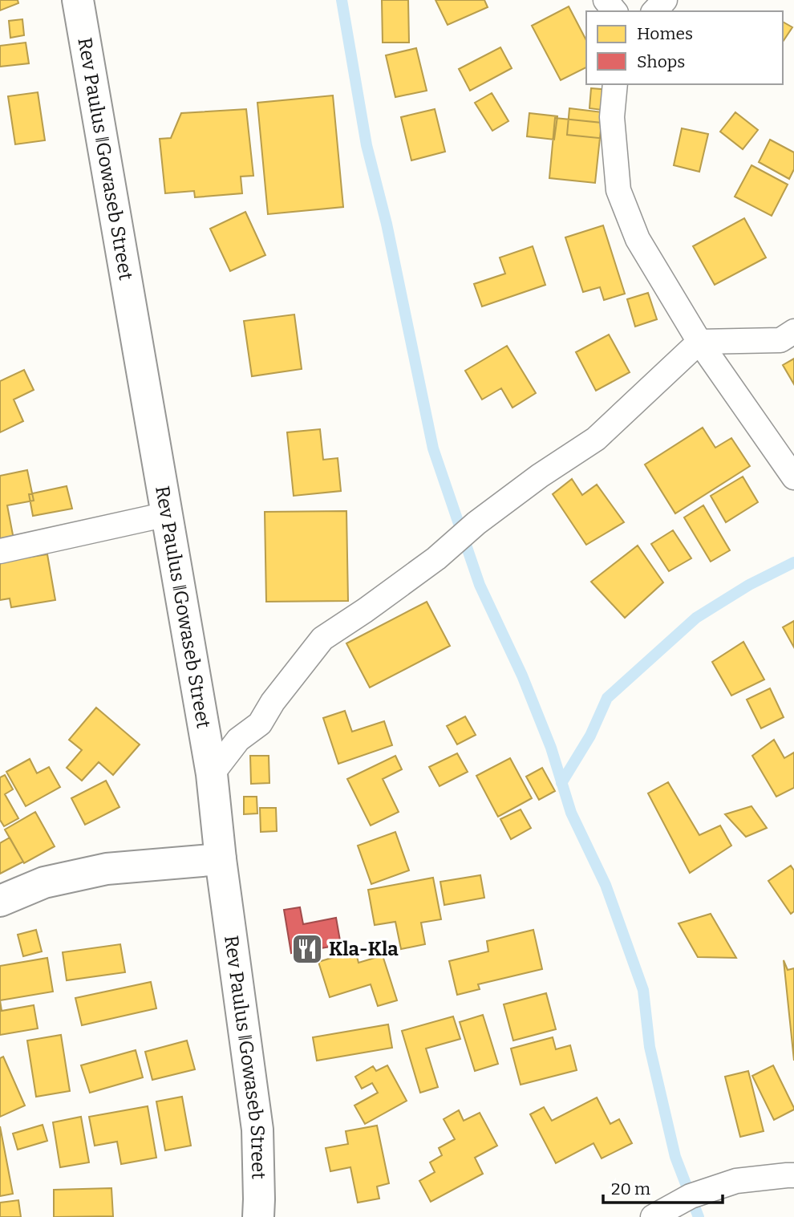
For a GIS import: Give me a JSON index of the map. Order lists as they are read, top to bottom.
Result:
{
  "streets": {
    "street": ["Rev Paulus ǁGowaseb Street"]
  },
  "places": {
    "restaurant": ["Kla-Kla"]
  },
  "legend": ["Homes", "Shops"],
  "scale_bar": "20 m"
}
